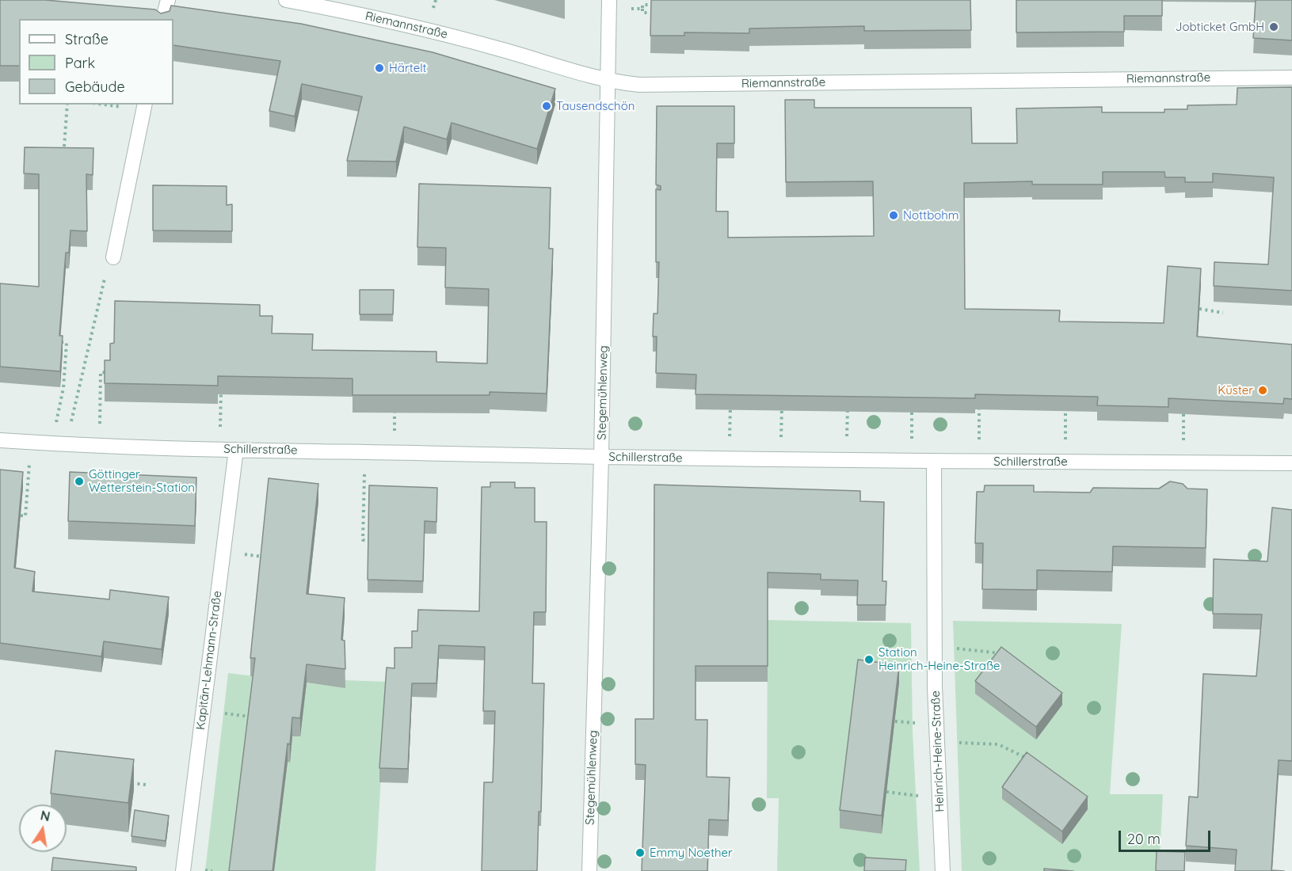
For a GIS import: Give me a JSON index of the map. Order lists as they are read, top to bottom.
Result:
{
  "streets": {
    "street": [
      "Riemannstraße",
      "Stegemühlenweg",
      "Schillerstraße",
      "Kapitän-Lehmann-Straße",
      "Heinrich-Heine-Straße"
    ]
  },
  "crossings": [
    ["Riemannstraße", "Stegemühlenweg"],
    ["Stegemühlenweg", "Schillerstraße"],
    ["Schillerstraße", "Kapitän-Lehmann-Straße"],
    ["Schillerstraße", "Heinrich-Heine-Straße"]
  ],
  "places": [
    "Jobticket GmbH",
    "Härtelt",
    "Tausendschön",
    "Nottbohm",
    "Küster",
    "Göttinger Wetterstein-Station",
    "Station Heinrich-Heine-Straße",
    "Emmy Noether"
  ],
  "legend": ["Straße", "Park", "Gebäude"],
  "scale_bar": "20 m",
  "north": "top"
}
